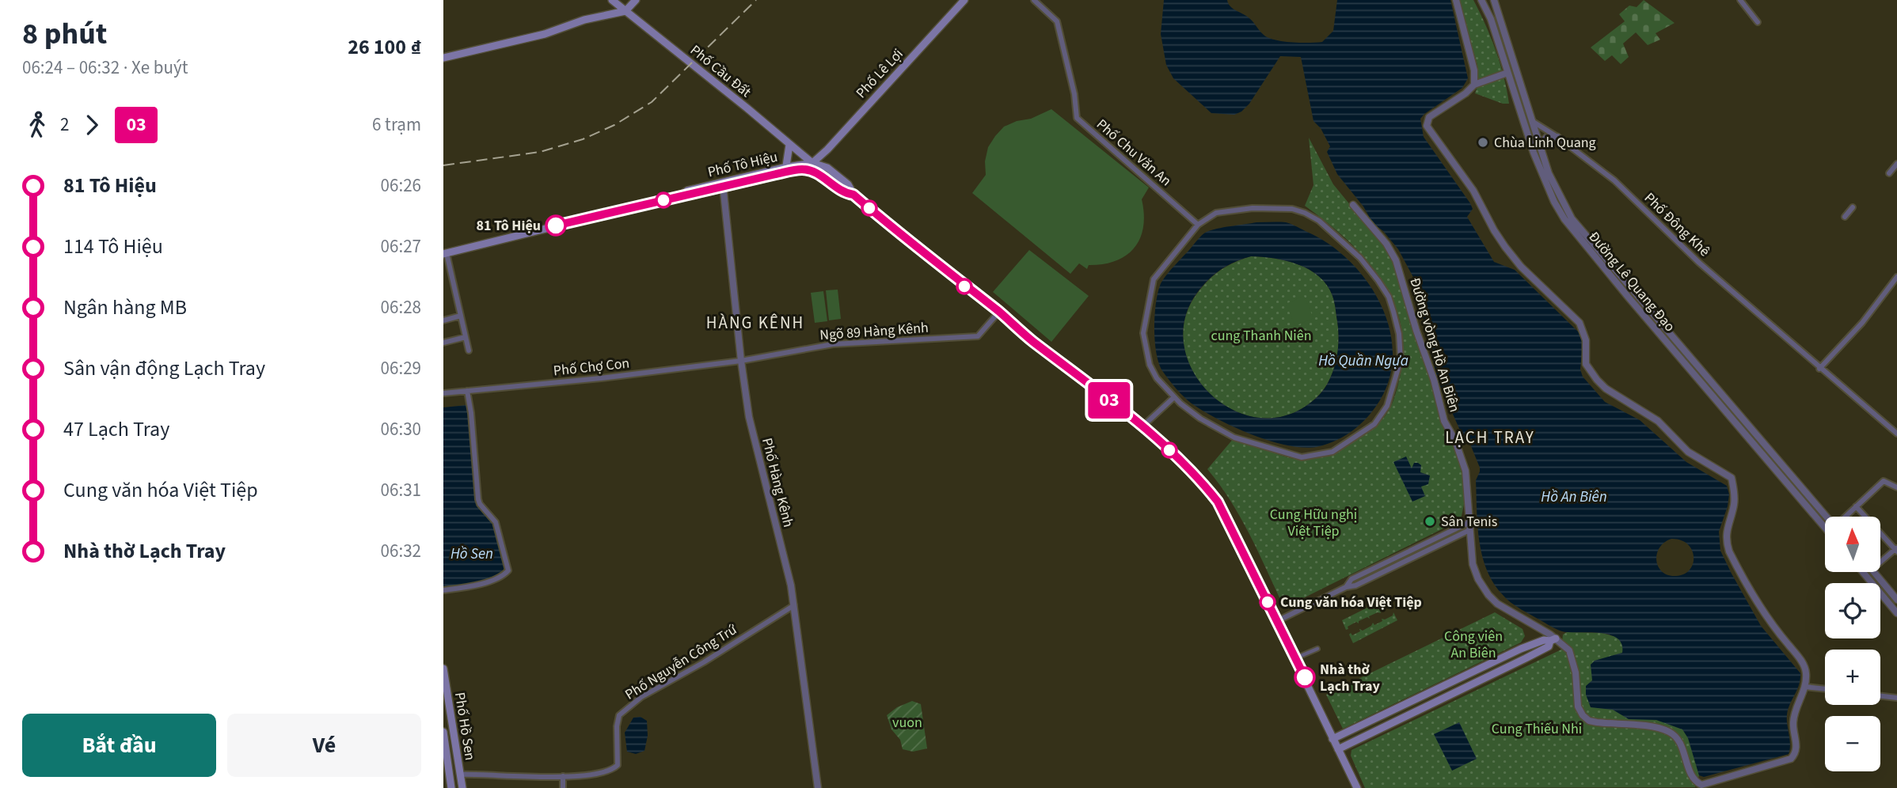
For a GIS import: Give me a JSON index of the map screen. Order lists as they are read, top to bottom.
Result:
{
  "streets": {
    "main road": [
      "Phố Cầu Đất",
      "Phố Lê Lợi",
      "Phố Tô Hiệu",
      "Phố Hồ Sen"
    ],
    "street": [
      "Phố Chu Văn An",
      "Phố Đông Khê",
      "Đường Lê Quang Đạo",
      "Ngõ 89 Hàng Kênh",
      "Đường vòng Hồ An Biên",
      "Phố Chợ Con",
      "Phố Hàng Kênh",
      "Phố Nguyễn Công Trứ"
    ]
  },
  "crossings": [
    ["Phố Cầu Đất", "Phố Lê Lợi"],
    ["Phố Cầu Đất", "Phố Tô Hiệu"],
    ["Phố Lê Lợi", "Phố Tô Hiệu"],
    ["Phố Tô Hiệu", "Phố Hàng Kênh"],
    ["Phố Đông Khê", "Đường Lê Quang Đạo"],
    ["Đường Lê Quang Đạo", "Đường vòng Hồ An Biên"],
    ["Ngõ 89 Hàng Kênh", "Phố Chợ Con"],
    ["Ngõ 89 Hàng Kênh", "Phố Hàng Kênh"],
    ["Phố Chợ Con", "Phố Hàng Kênh"],
    ["Phố Hàng Kênh", "Phố Nguyễn Công Trứ"],
    ["Phố Nguyễn Công Trứ", "Phố Hồ Sen"]
  ],
  "districts": ["HÀNG KÊNH", "LẠCH TRAY"],
  "water": ["Hồ Quần Ngựa", "Hồ An Biên", "Hồ Sen"],
  "parks": [
    "cung Thanh Niên",
    "Cung Hữu nghị Việt Tiệp",
    "Công viên An Biên",
    "vuon",
    "Cung Thiếu Nhi"
  ],
  "places": [
    "Chùa Linh Quang",
    "81 Tô Hiệu",
    "Sân Tenis",
    "Cung văn hóa Việt Tiệp",
    "Nhà thờ Lạch Tray"
  ],
  "lines": ["bus line 03"],
  "north": "top",
  "page": {
    "heading": ["8 phút", "06:24 – 06:32 · Xe buýt", "26 100 ₫"],
    "on_map": "03",
    "legs": ["2", "03", "6 trạm"],
    "list": [
      {
        "name": "81 Tô Hiệu",
        "value": "06:26"
      },
      {
        "name": "114 Tô Hiệu",
        "value": "06:27"
      },
      {
        "name": "Ngân hàng MB",
        "value": "06:28"
      },
      {
        "name": "Sân vận động Lạch Tray",
        "value": "06:29"
      },
      {
        "name": "47 Lạch Tray",
        "value": "06:30"
      },
      {
        "name": "Cung văn hóa Việt Tiệp",
        "value": "06:31"
      },
      {
        "name": "Nhà thờ Lạch Tray",
        "value": "06:32"
      }
    ],
    "map_buttons": ["+", "−"],
    "buttons": ["Bắt đầu", "Vé"]
  }
}
